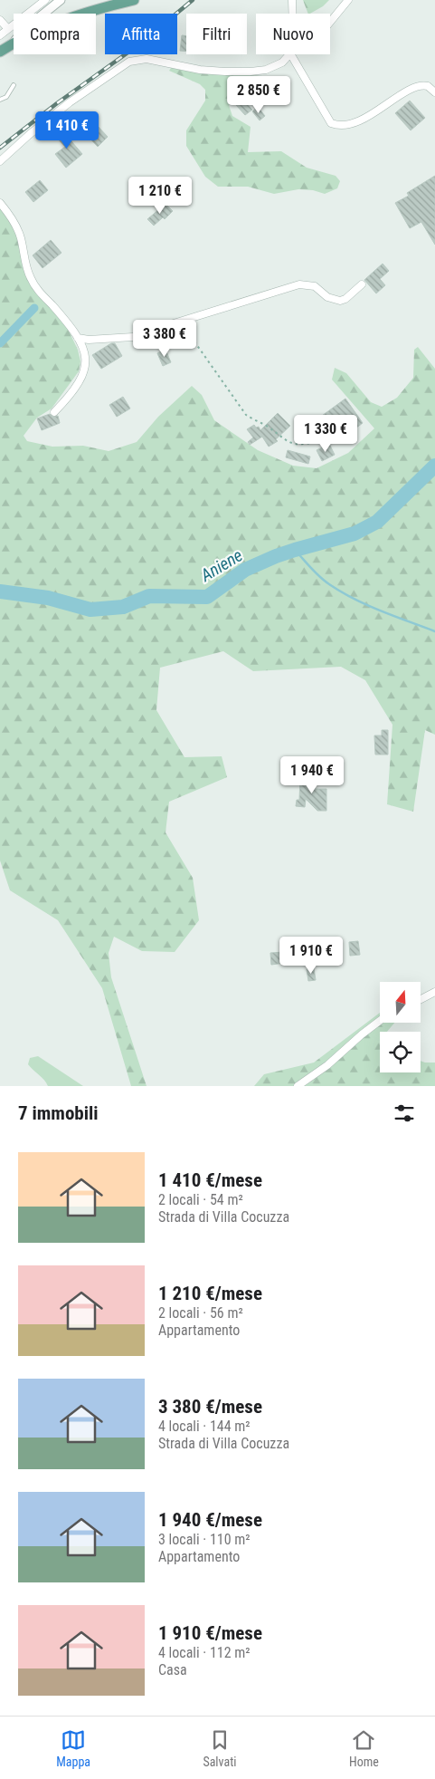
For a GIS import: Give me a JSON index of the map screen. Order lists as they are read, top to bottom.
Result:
{
  "water": ["Aniene"],
  "north": "top",
  "page": {
    "chip": [
      "Compra",
      "Affitta",
      "Filtri",
      "Nuovo"
    ],
    "price": [
      "2 850 €",
      "1 410 €",
      "1 210 €",
      "3 380 €",
      "1 330 €",
      "1 940 €",
      "1 910 €"
    ],
    "heading": "7 immobili",
    "list": [
      {
        "name": "1 410 €/mese",
        "note": "2 locali · 54 m² · Strada di Villa Cocuzza"
      },
      {
        "name": "1 210 €/mese",
        "note": "2 locali · 56 m² · Appartamento"
      },
      {
        "name": "3 380 €/mese",
        "note": "4 locali · 144 m² · Strada di Villa Cocuzza"
      },
      {
        "name": "1 940 €/mese",
        "note": "3 locali · 110 m² · Appartamento"
      },
      {
        "name": "1 910 €/mese",
        "note": "4 locali · 112 m² · Casa"
      }
    ],
    "tabs": ["Mappa", "Salvati", "Home"]
  }
}
